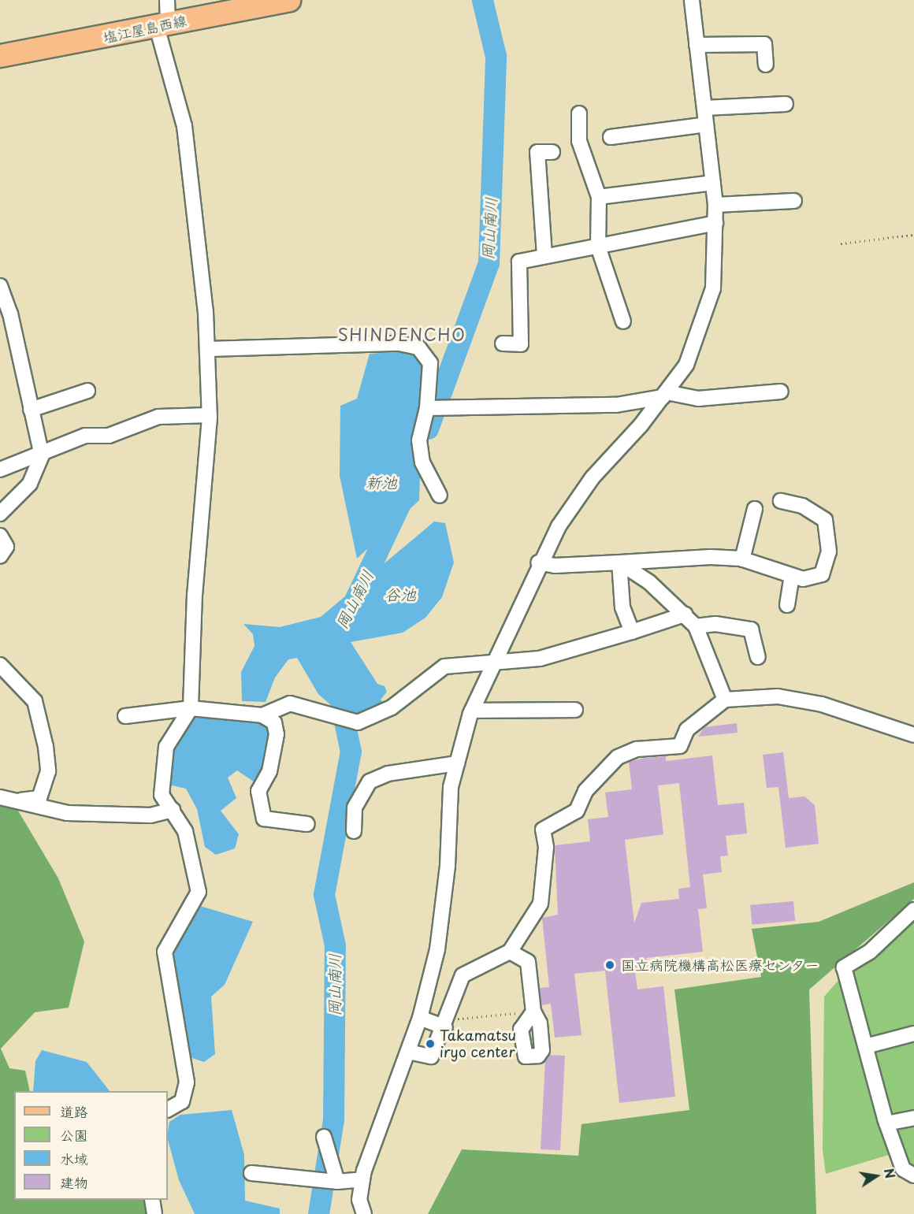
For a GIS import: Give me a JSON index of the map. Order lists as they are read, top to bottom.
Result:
{
  "streets": {
    "main road": ["塩江屋島西線"]
  },
  "districts": ["SHINDENCHO"],
  "water": ["岡山南川", "新池", "谷池"],
  "places": ["国立病院機構高松医療センター", "Takamatsu iryo center"],
  "legend": [
    "道路",
    "公園",
    "水域",
    "建物"
  ],
  "north": "right"
}
